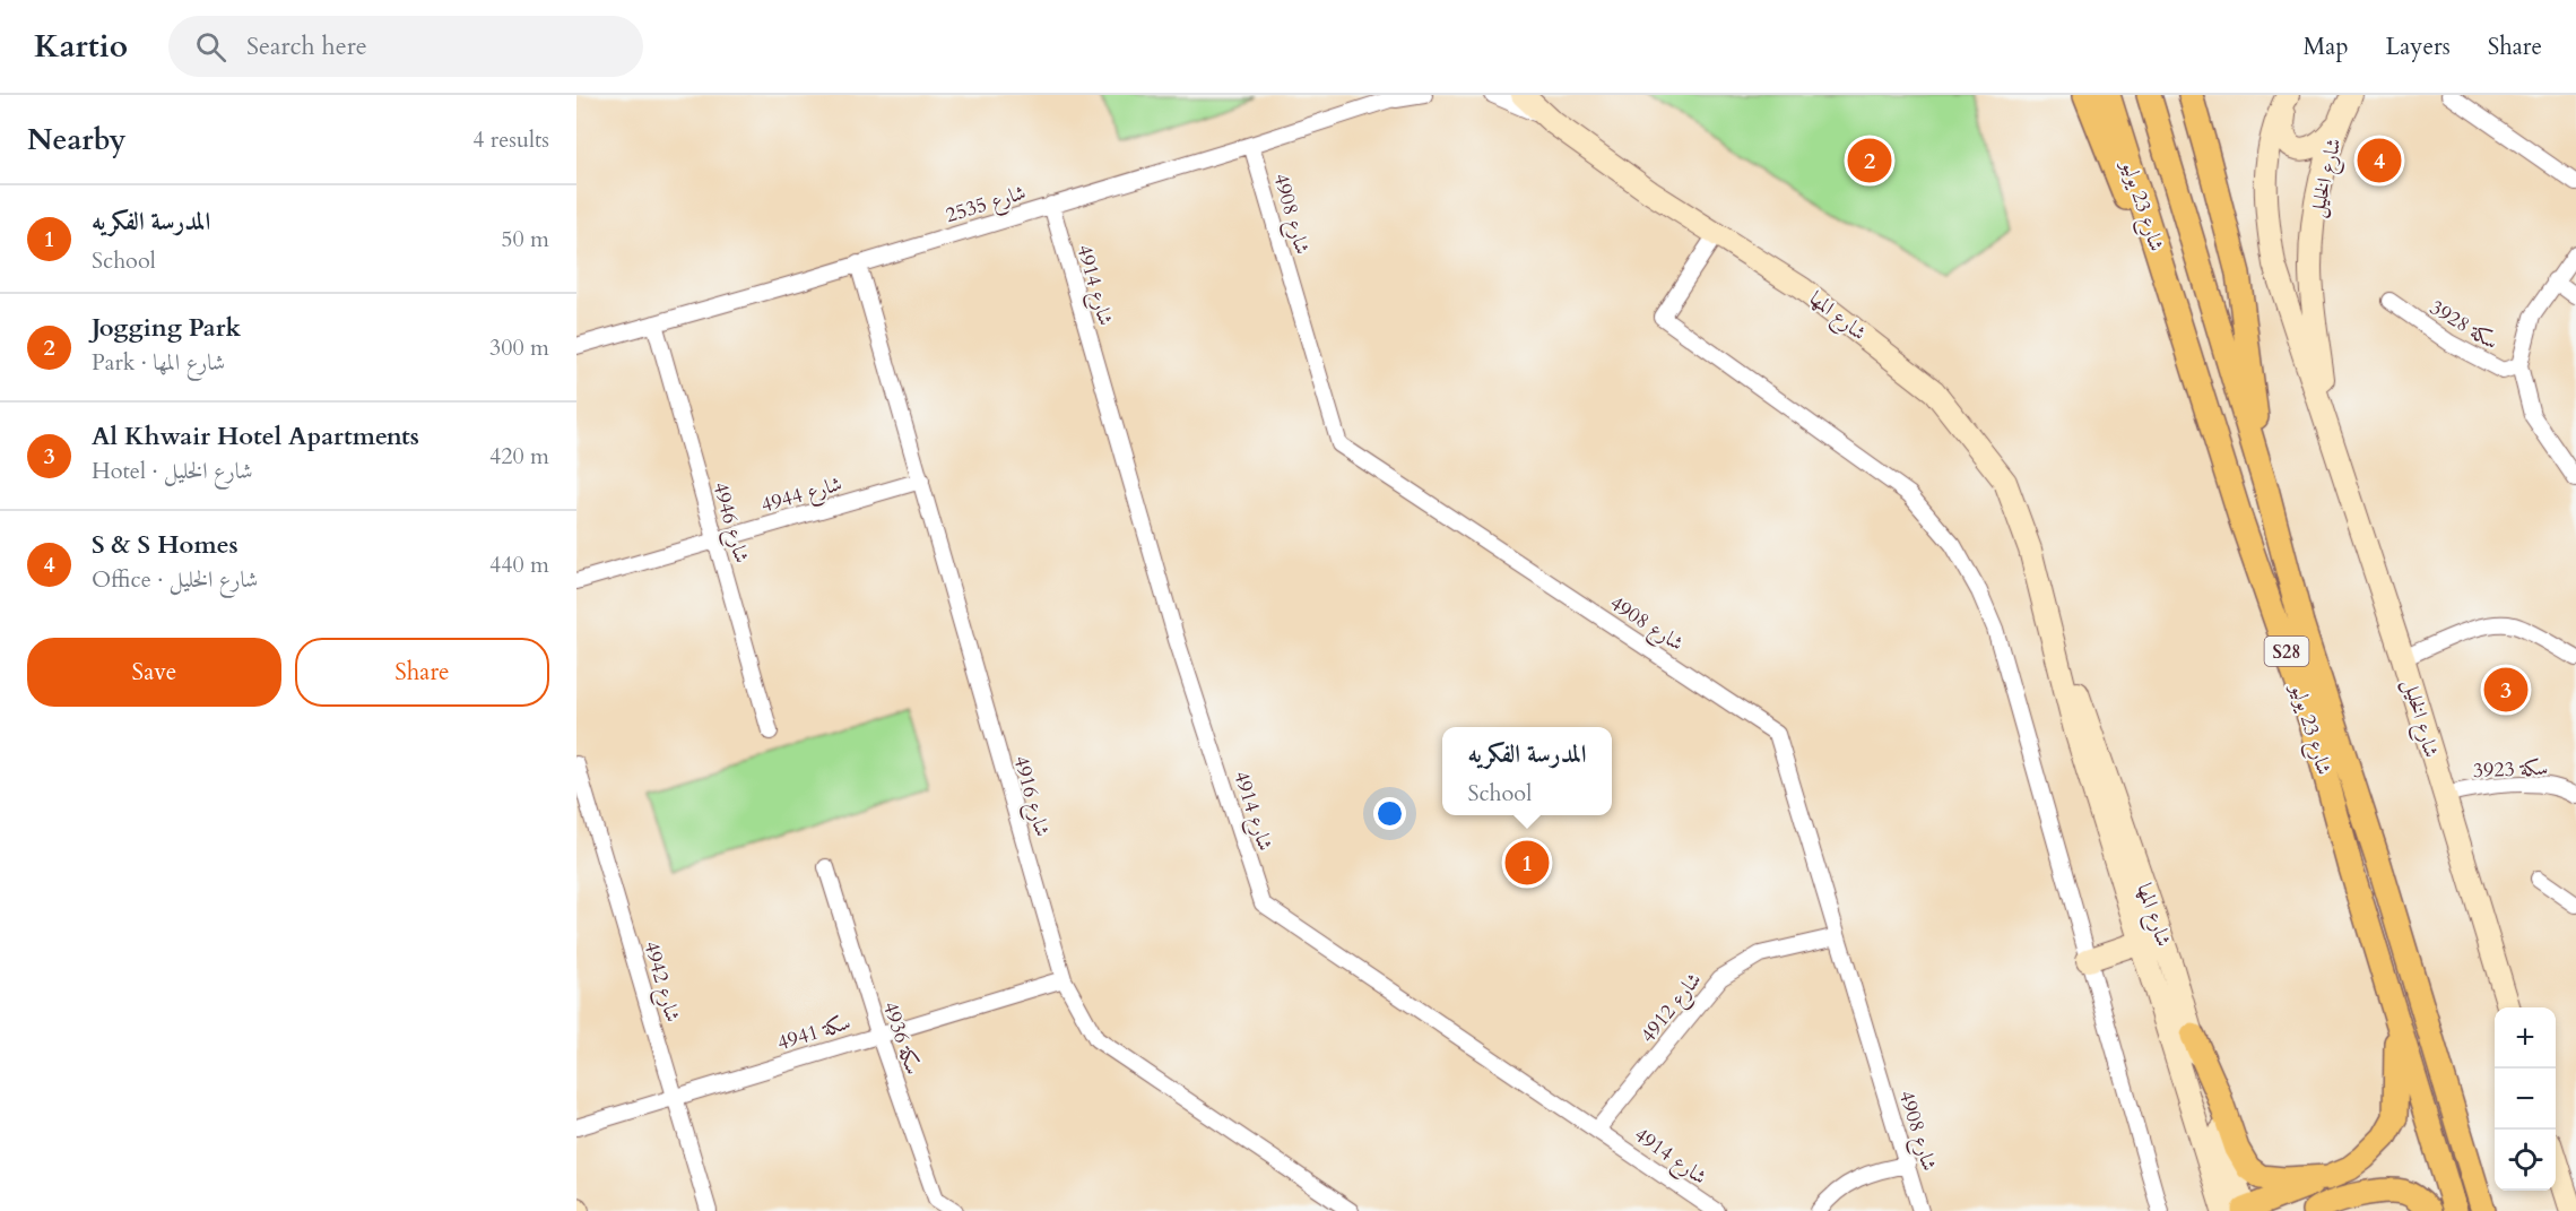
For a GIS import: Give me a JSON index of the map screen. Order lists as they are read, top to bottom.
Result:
{
  "streets": {
    "main road": ["شارع 23 يوليو", "S28"],
    "street": [
      "شارع الخليل",
      "2535 شارع",
      "4908 شارع",
      "4914 شارع",
      "شارع المها",
      "سكة 3928",
      "4944 شارع",
      "4946 شارع",
      "سكة 3923",
      "4916 شارع",
      "4942 شارع",
      "4912 شارع",
      "سكة 4941",
      "سكة 4936"
    ]
  },
  "crossings": [
    ["شارع الخليل", "سكة 3923"],
    ["2535 شارع", "4908 شارع"],
    ["2535 شارع", "4914 شارع"],
    ["2535 شارع", "4946 شارع"],
    ["2535 شارع", "4916 شارع"],
    ["4908 شارع", "4912 شارع"],
    ["4914 شارع", "4912 شارع"],
    ["4944 شارع", "4946 شارع"],
    ["4944 شارع", "4916 شارع"],
    ["4916 شارع", "سكة 4941"],
    ["4942 شارع", "سكة 4941"],
    ["سكة 4941", "سكة 4936"]
  ],
  "page": {
    "header": "Kartio",
    "search": "Search here",
    "nav": ["Map", "Layers", "Share"],
    "heading": ["Nearby", "4 results"],
    "pins": [
      "2",
      "4",
      "3",
      "1"
    ],
    "list": [
      {
        "mark": "1",
        "name": "المدرسة الفكريه",
        "note": "School",
        "value": "50 m"
      },
      {
        "mark": "2",
        "name": "Jogging Park",
        "note": "Park · شارع المها",
        "value": "300 m"
      },
      {
        "mark": "3",
        "name": "Al Khwair Hotel Apartments",
        "note": "Hotel · شارع الخليل",
        "value": "420 m"
      },
      {
        "mark": "4",
        "name": "S & S Homes",
        "note": "Office · شارع الخليل",
        "value": "440 m"
      }
    ],
    "buttons": ["Save", "Share"],
    "popup": ["المدرسة الفكريه", "School"],
    "map_buttons": ["+", "−"]
  }
}
